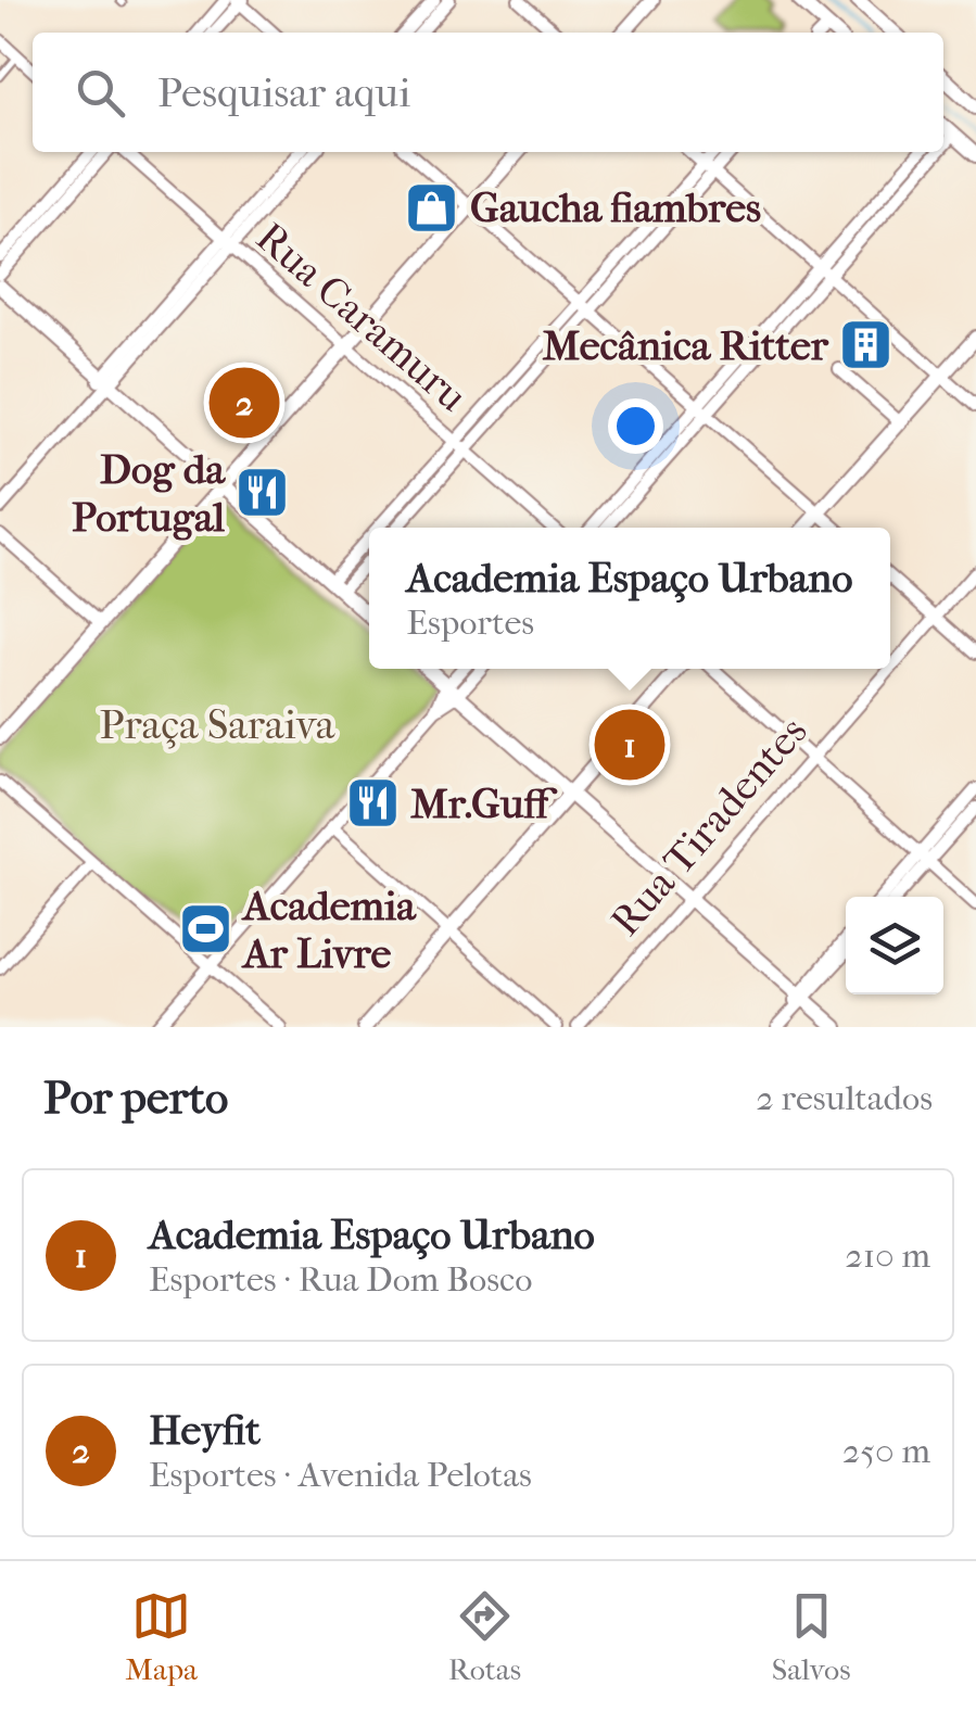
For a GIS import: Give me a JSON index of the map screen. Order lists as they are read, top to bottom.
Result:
{
  "streets": {
    "street": ["Rua Caramuru", "Rua Tiradentes"]
  },
  "parks": ["Praça Saraiva"],
  "places": {
    "shop": ["Gaucha fiambres"],
    "building": ["Mecânica Ritter"],
    "restaurant": ["Dog da Portugal", "Mr.Guff"],
    "sports": ["Academia Ar Livre"]
  },
  "page": {
    "search": "Pesquisar aqui",
    "pins": ["2", "1"],
    "popup": ["Academia Espaço Urbano", "Esportes"],
    "heading": ["Por perto", "2 resultados"],
    "list": [
      {
        "mark": "1",
        "name": "Academia Espaço Urbano",
        "note": "Esportes · Rua Dom Bosco",
        "value": "210 m"
      },
      {
        "mark": "2",
        "name": "Heyfit",
        "note": "Esportes · Avenida Pelotas",
        "value": "250 m"
      }
    ],
    "nav": ["Mapa", "Rotas", "Salvos"]
  }
}
